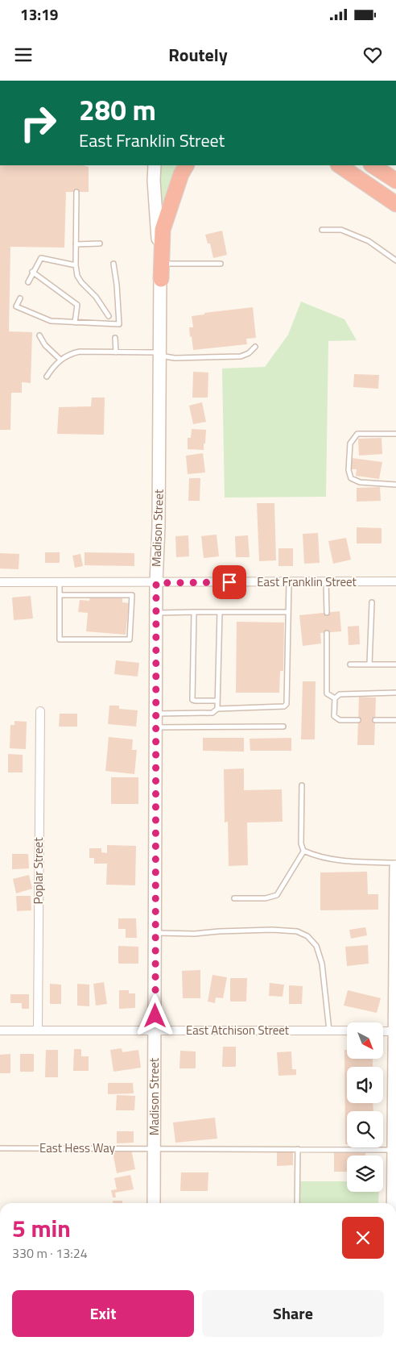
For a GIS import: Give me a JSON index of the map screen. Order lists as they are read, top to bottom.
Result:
{
  "streets": {
    "main road": ["Madison Street"],
    "street": ["East Franklin Street", "Poplar Street", "East Atchison Street"],
    "lane": ["East Hess Way"]
  },
  "crossings": [
    ["Madison Street", "East Franklin Street"],
    ["Madison Street", "East Atchison Street"],
    ["Madison Street", "East Hess Way"],
    ["Poplar Street", "East Atchison Street"]
  ],
  "north": "bottom right",
  "page": {
    "status": "13:19",
    "header": "Routely",
    "turn": ["280 m", "East Franklin Street"],
    "heading": ["5 min", "330 m · 13:24"],
    "buttons": ["Exit", "Share"]
  }
}
